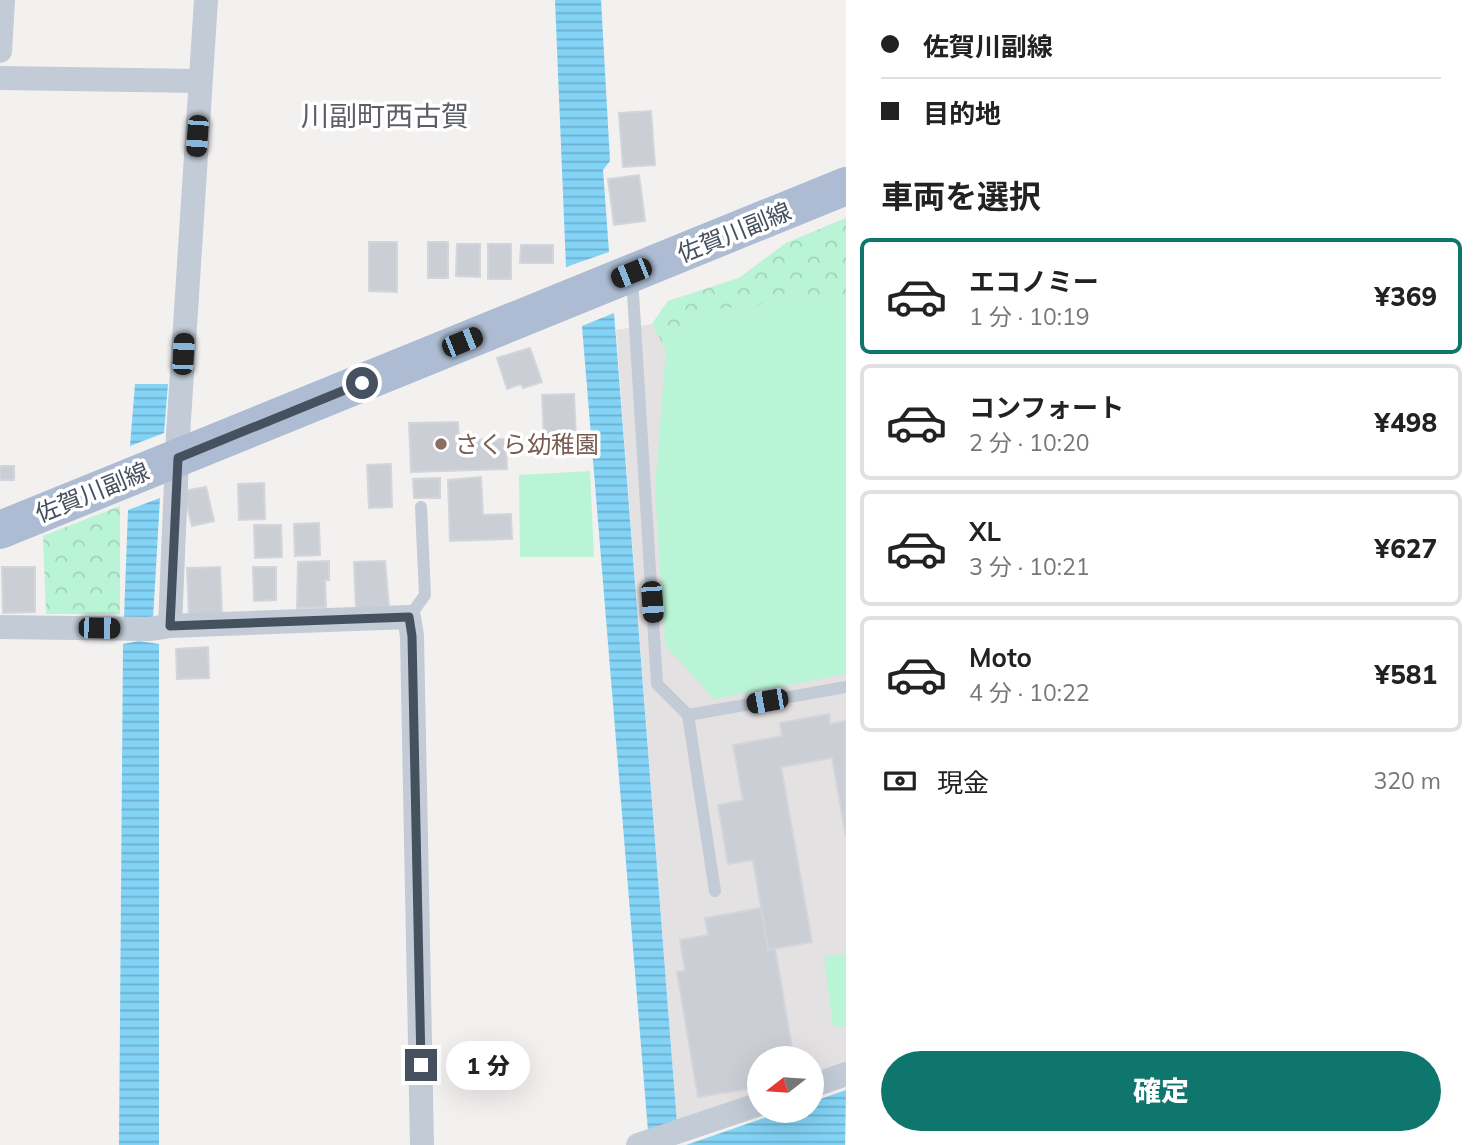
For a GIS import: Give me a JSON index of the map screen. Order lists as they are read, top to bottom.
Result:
{
  "streets": {
    "main road": ["佐賀川副線"]
  },
  "districts": ["川副町西古賀"],
  "places": ["さくら幼稚園"],
  "north": "left",
  "page": {
    "banner": ["佐賀川副線", "目的地"],
    "heading": "車両を選択",
    "list": [
      {
        "name": "エコノミー",
        "note": "1 分 · 10:19",
        "value": "¥369"
      },
      {
        "name": "コンフォート",
        "note": "2 分 · 10:20",
        "value": "¥498"
      },
      {
        "name": "XL",
        "note": "3 分 · 10:21",
        "value": "¥627"
      },
      {
        "name": "Moto",
        "note": "4 分 · 10:22",
        "value": "¥581"
      }
    ],
    "pay": ["現金", "320 m"],
    "buttons": "確定",
    "bubble": "1 分"
  }
}
